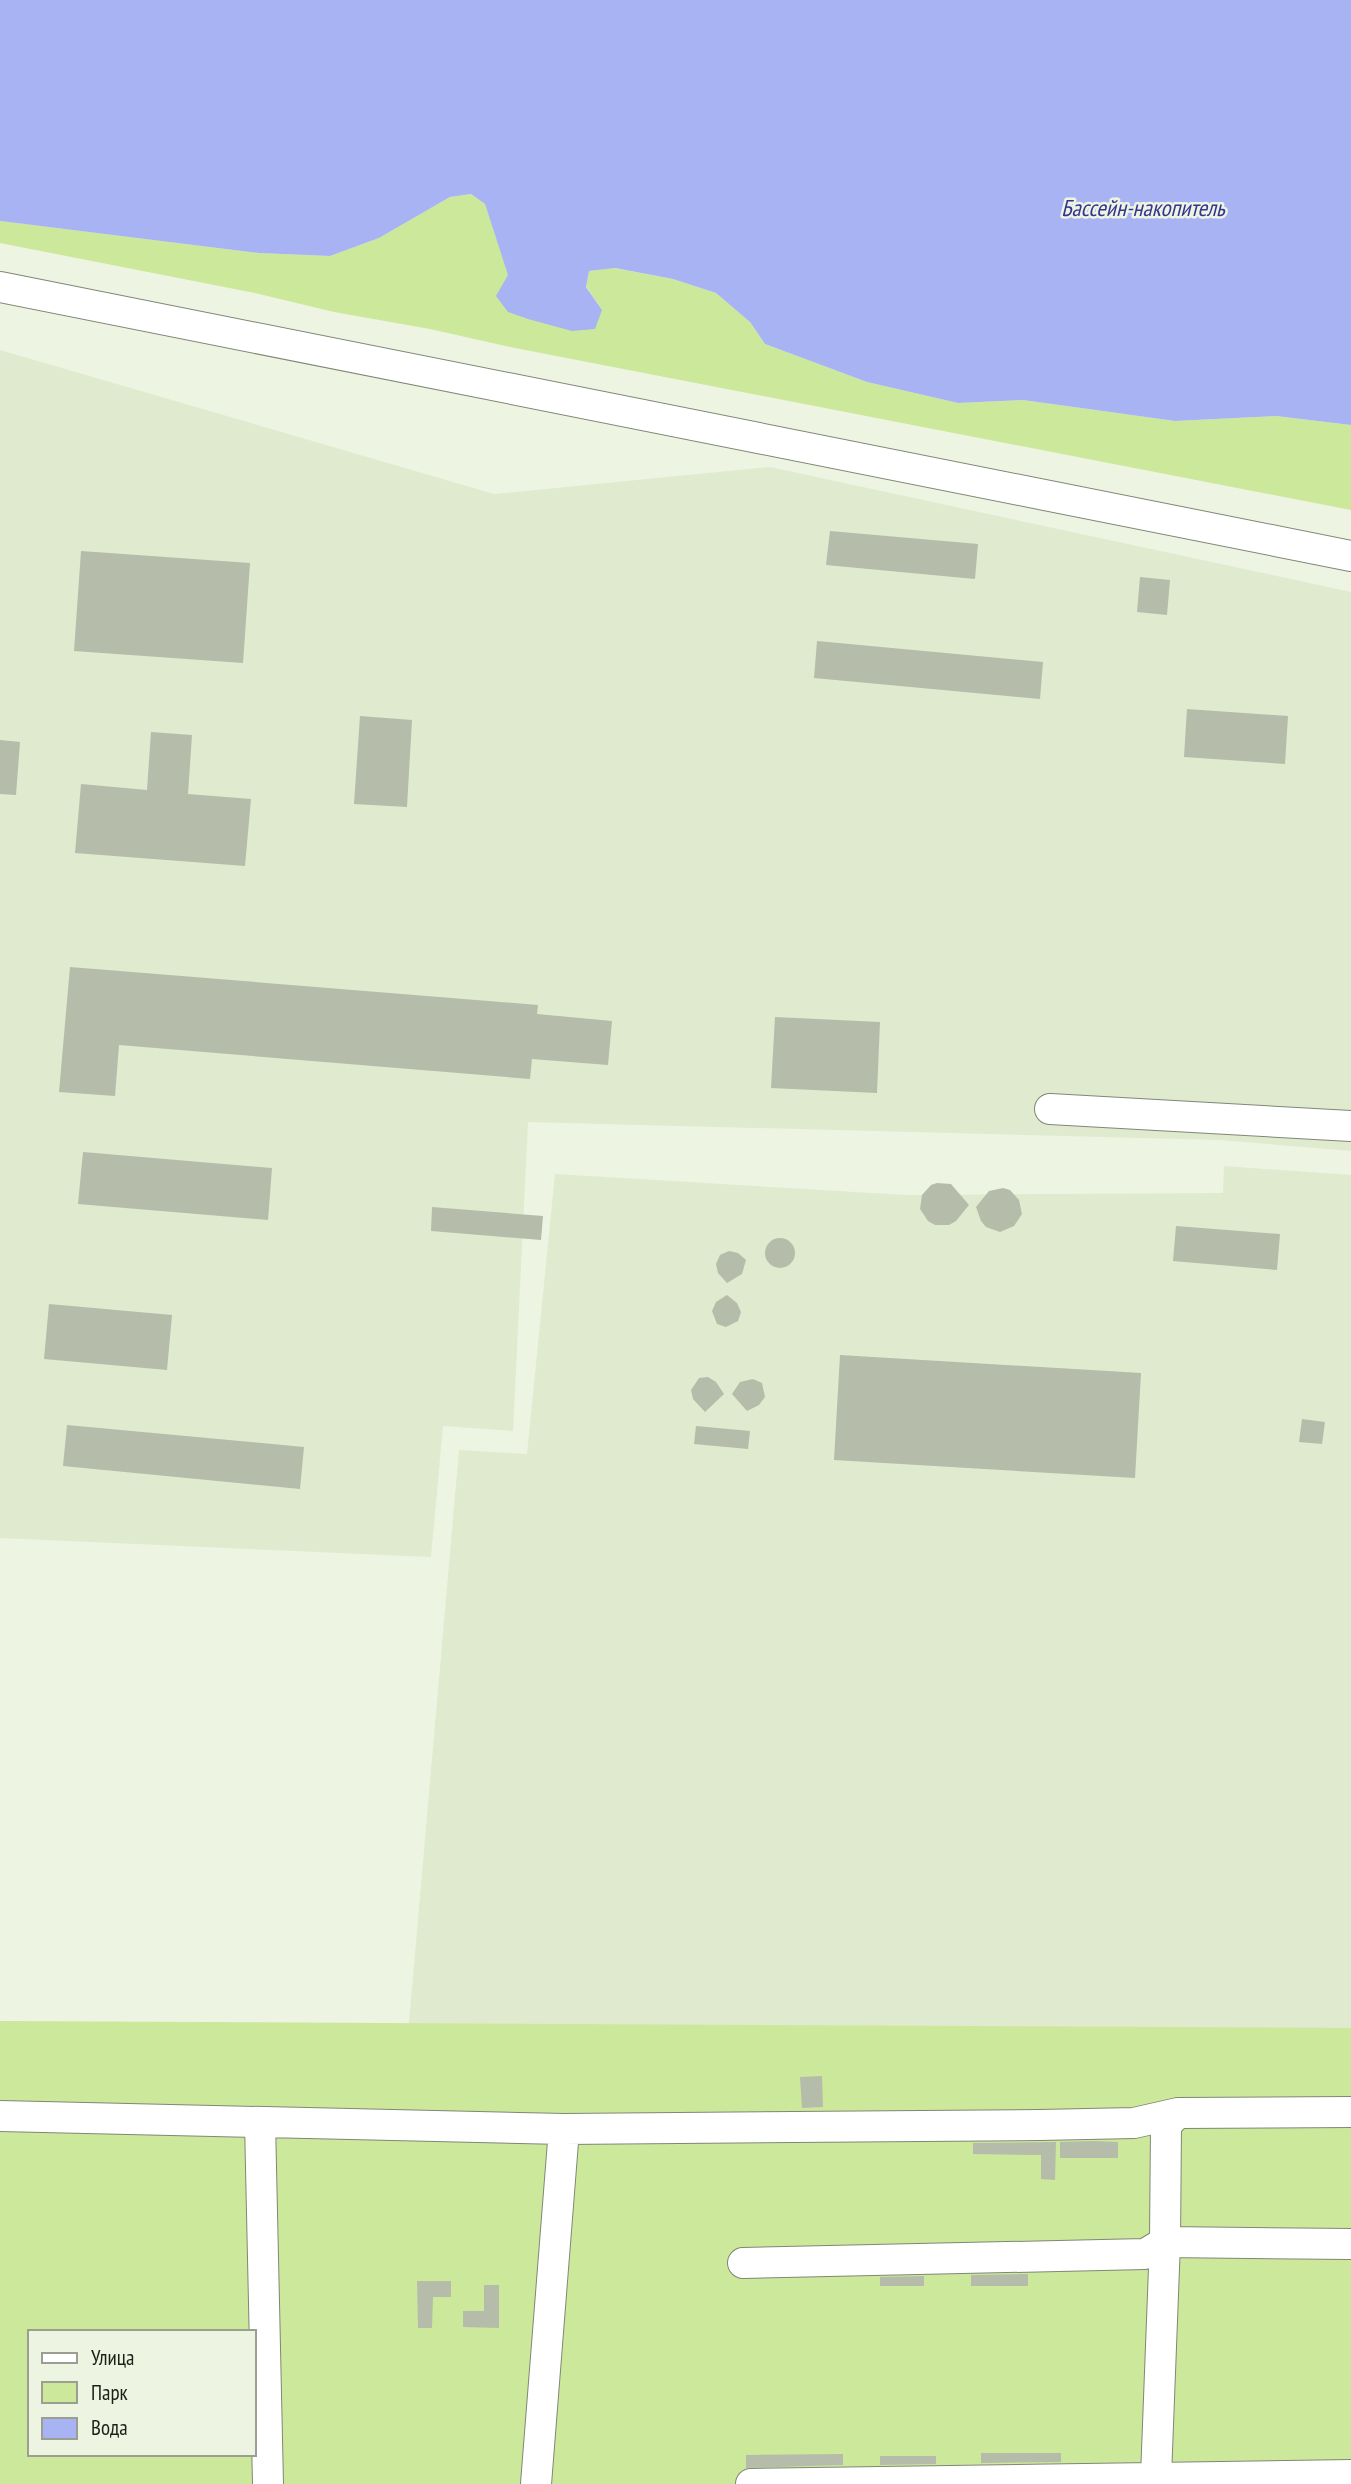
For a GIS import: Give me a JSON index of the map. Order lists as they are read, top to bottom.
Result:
{
  "water": ["Бассейн-накопитель"],
  "legend": ["Улица", "Парк", "Вода"]
}
